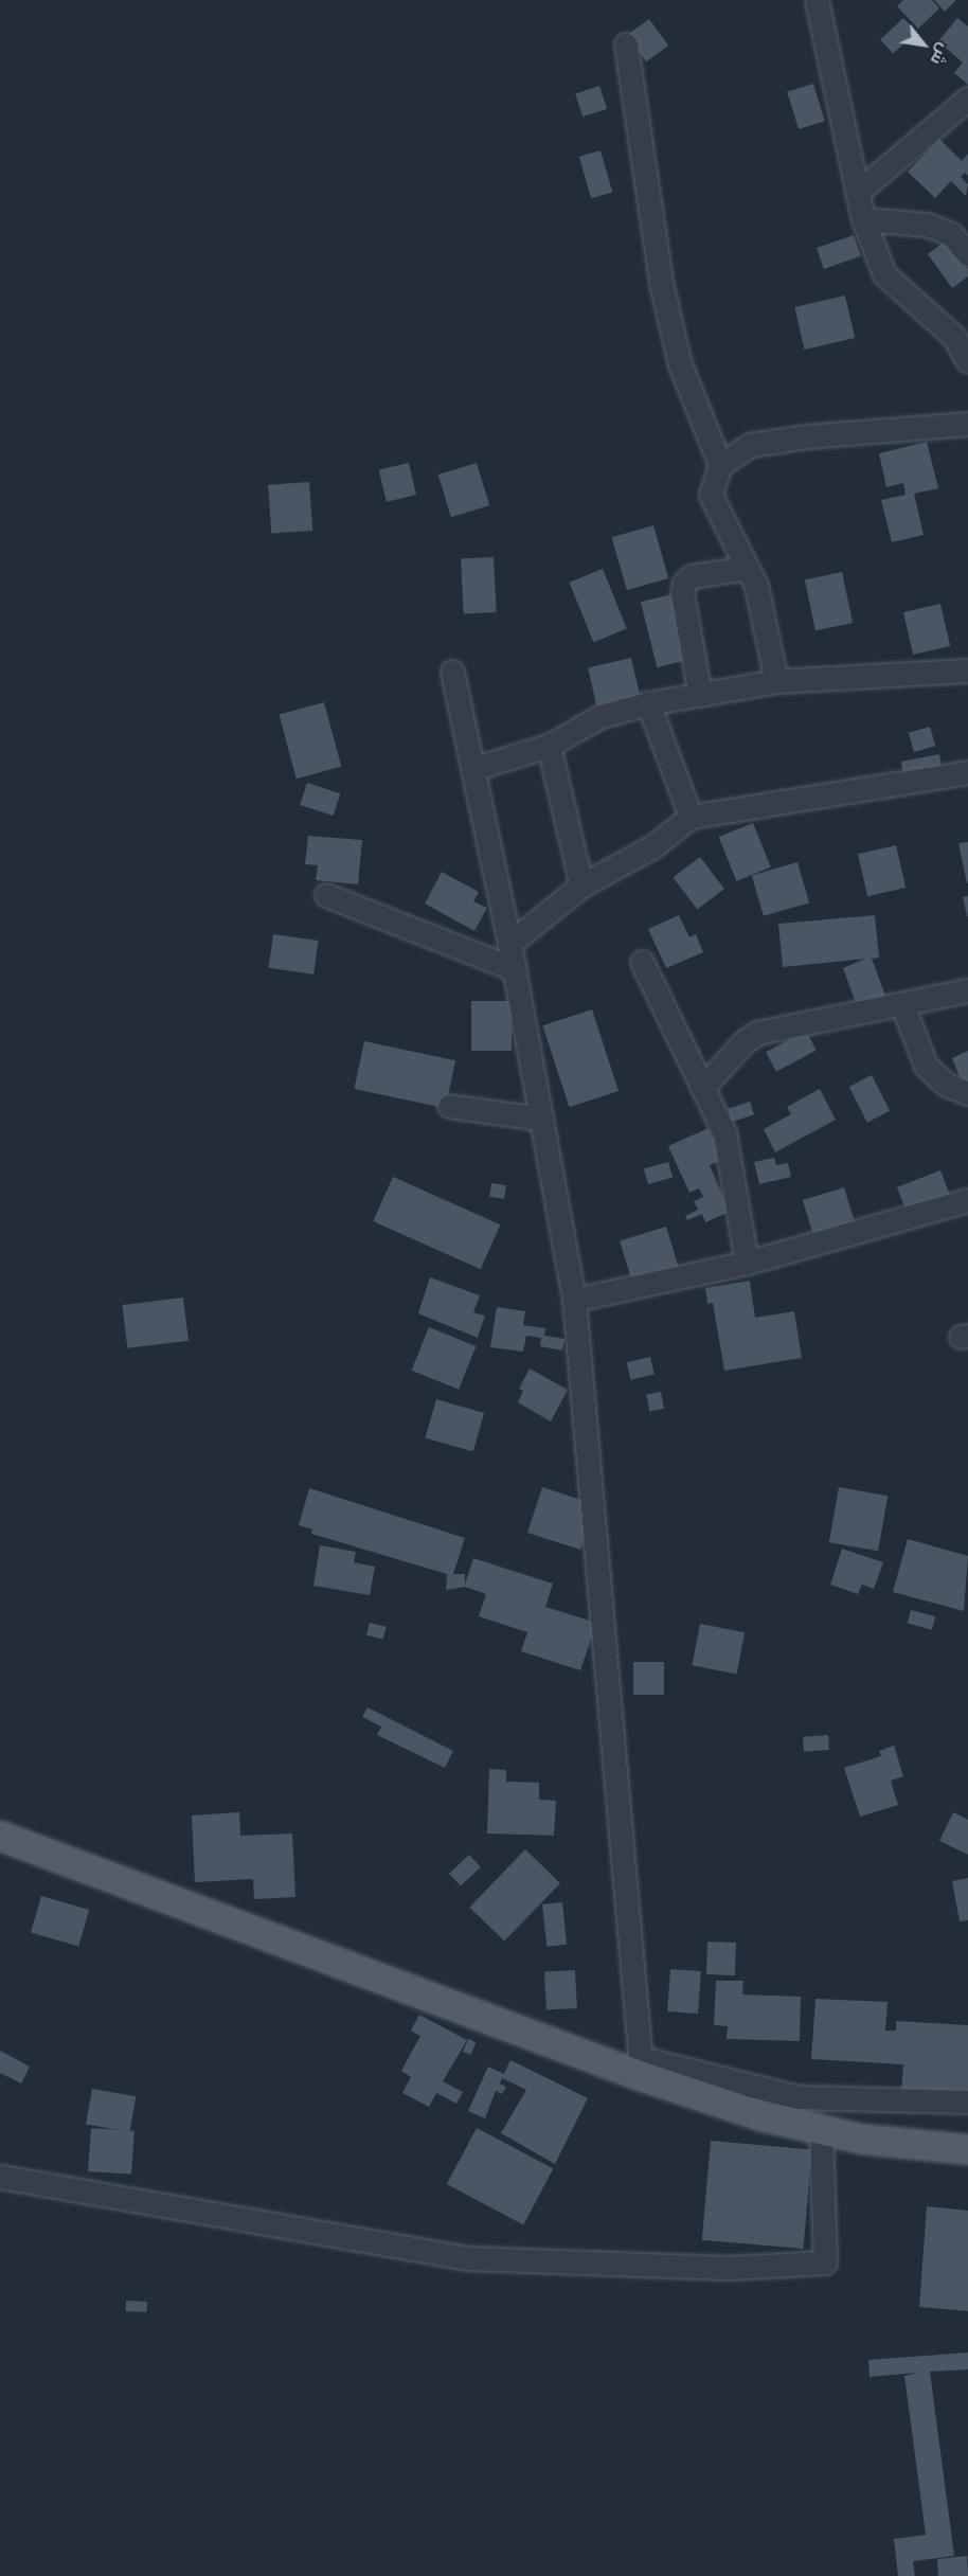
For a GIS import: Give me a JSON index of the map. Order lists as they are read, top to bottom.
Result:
{
  "north": "bottom right"
}
